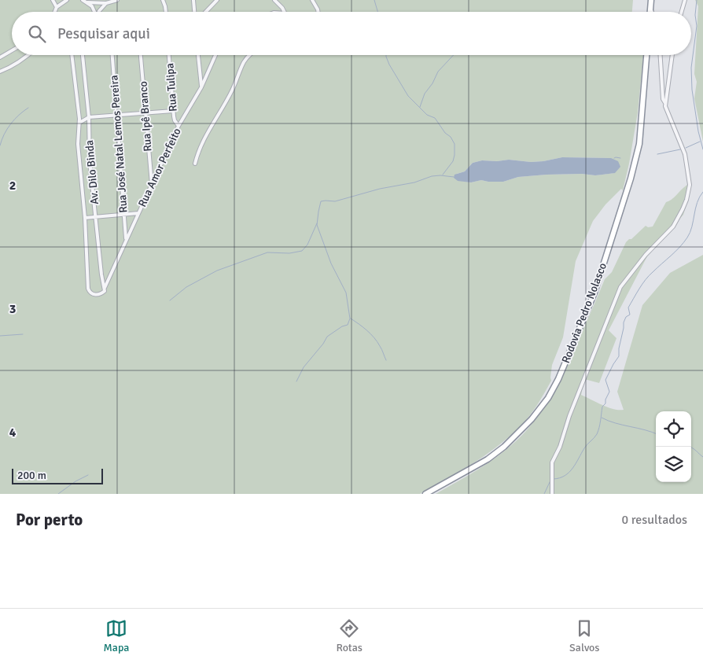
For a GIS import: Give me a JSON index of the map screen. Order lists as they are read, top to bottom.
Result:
{
  "streets": {
    "highway": ["Rodovia Pedro Nolasco"],
    "street": [
      "Rua Tulipa",
      "Rua Ipê Branco",
      "Rua José Natal Lemos Pereira",
      "Rua Amor Perfeito",
      "Av. Dilo Binda"
    ]
  },
  "crossings": [
    ["Rua Tulipa", "Rua Amor Perfeito"],
    ["Rua Ipê Branco", "Rua Amor Perfeito"],
    ["Rua José Natal Lemos Pereira", "Rua Amor Perfeito"],
    ["Rua Amor Perfeito", "Av. Dilo Binda"]
  ],
  "scale_bar": "200 m",
  "page": {
    "search": "Pesquisar aqui",
    "scale": "200 m",
    "heading": ["Por perto", "0 resultados"],
    "nav": ["Mapa", "Rotas", "Salvos"]
  },
  "grid": {
    "rows": ["2", "3", "4"]
  }
}
